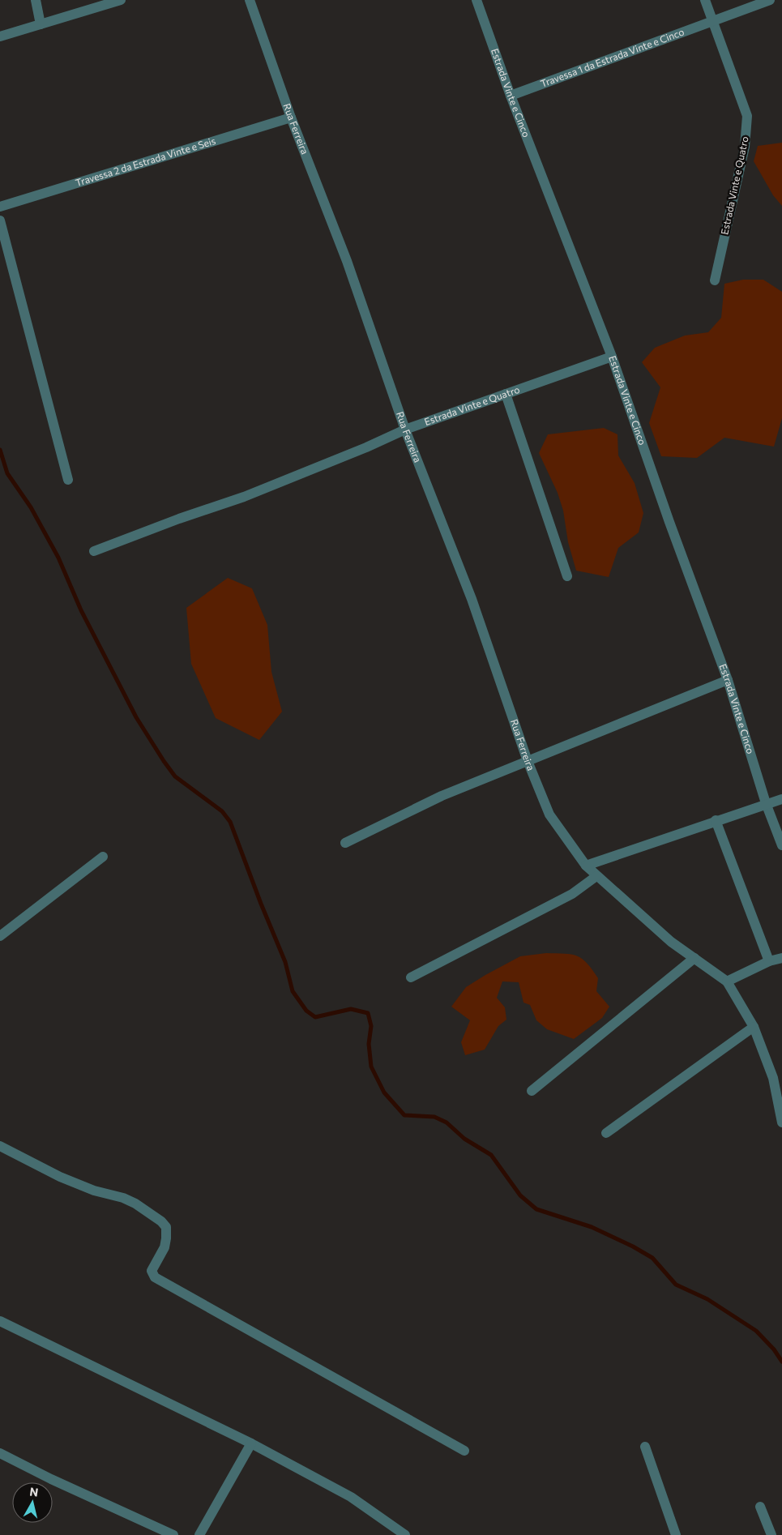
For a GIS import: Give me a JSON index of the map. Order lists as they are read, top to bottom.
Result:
{
  "streets": {
    "street": [
      "Travessa 1 da Estrada Vinte e Cinco",
      "Estrada Vinte e Cinco",
      "Rua Ferreira",
      "Travessa 2 da Estrada Vinte e Seis",
      "Estrada Vinte e Quatro"
    ]
  },
  "crossings": [
    ["Travessa 1 da Estrada Vinte e Cinco", "Estrada Vinte e Cinco"],
    ["Travessa 1 da Estrada Vinte e Cinco", "Estrada Vinte e Quatro"],
    ["Estrada Vinte e Cinco", "Estrada Vinte e Quatro"],
    ["Rua Ferreira", "Travessa 2 da Estrada Vinte e Seis"],
    ["Rua Ferreira", "Estrada Vinte e Quatro"]
  ],
  "north": "top"
}
